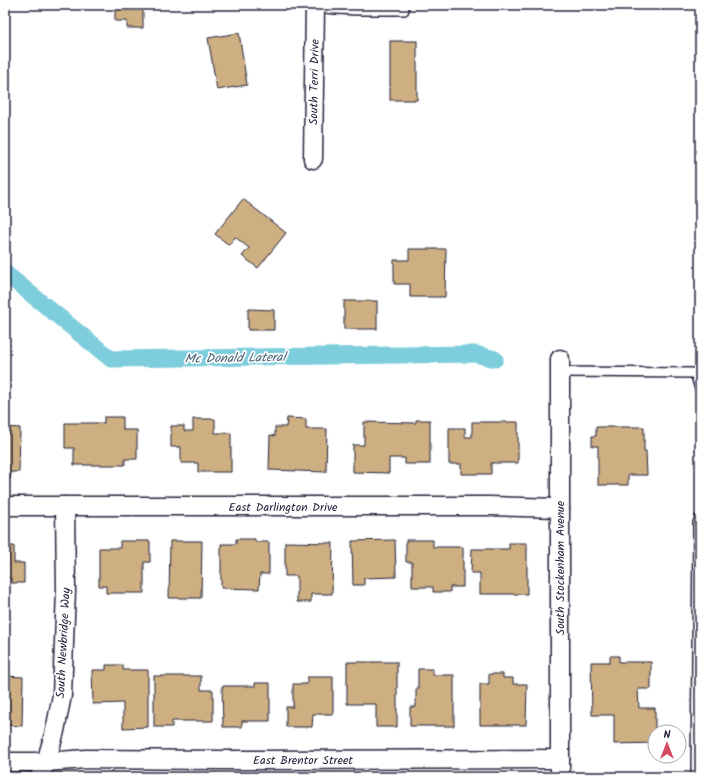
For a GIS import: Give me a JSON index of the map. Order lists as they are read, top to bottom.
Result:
{
  "streets": {
    "street": [
      "South Terri Drive",
      "East Darlington Drive",
      "South Stockenham Avenue",
      "South Newbridge Way",
      "East Brentor Street"
    ]
  },
  "crossings": [
    ["East Darlington Drive", "South Stockenham Avenue"],
    ["East Darlington Drive", "South Newbridge Way"],
    ["South Stockenham Avenue", "East Brentor Street"],
    ["South Newbridge Way", "East Brentor Street"]
  ],
  "water": ["Mc Donald Lateral"],
  "north": "top"
}
